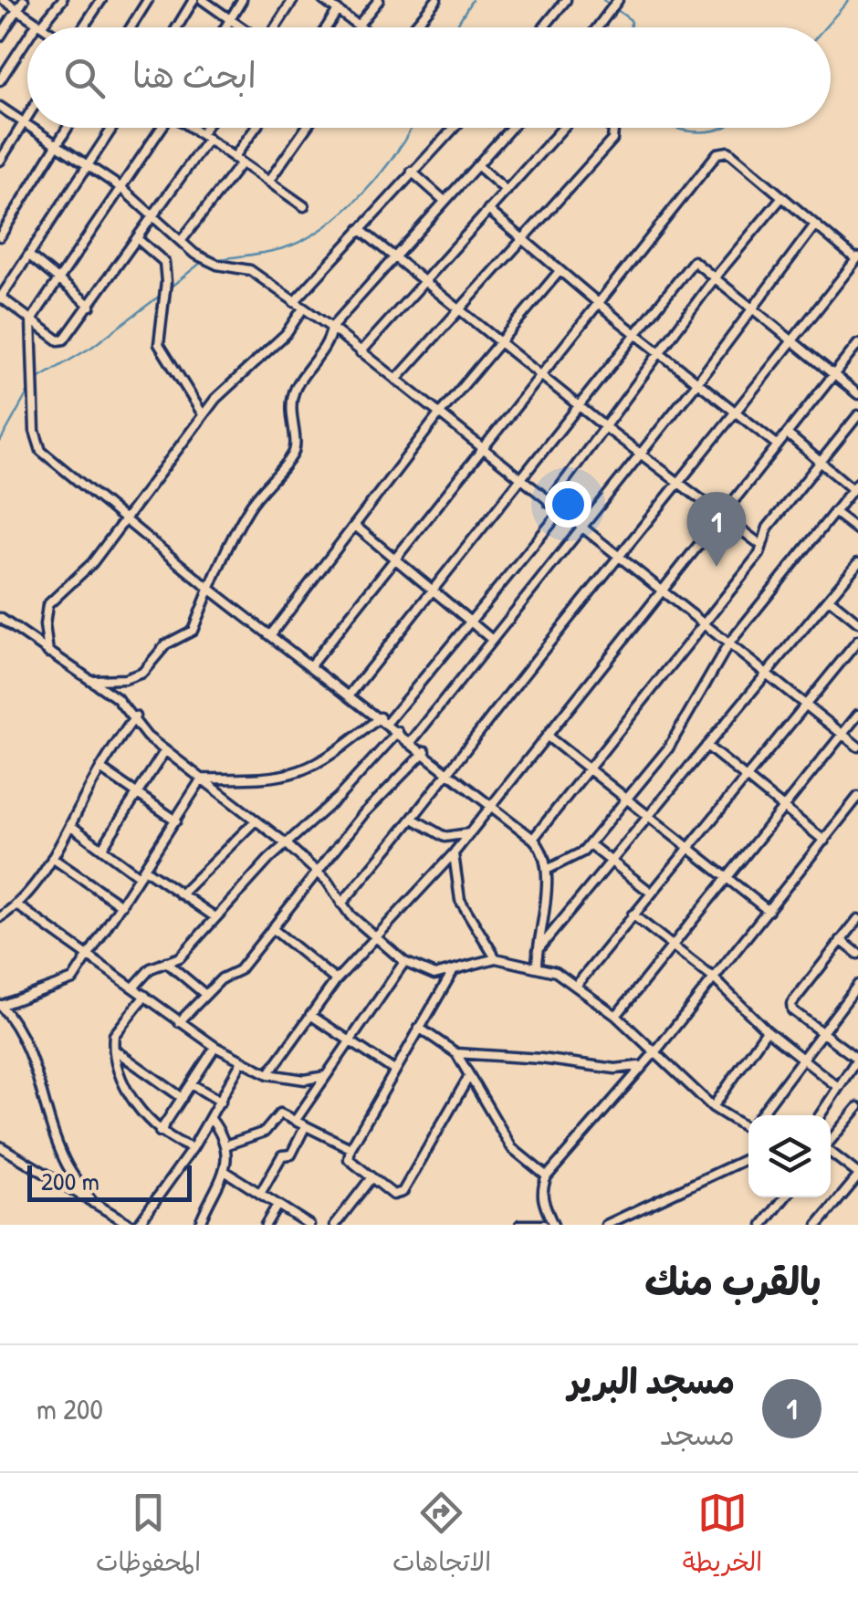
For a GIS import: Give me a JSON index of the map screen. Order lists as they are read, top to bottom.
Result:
{
  "scale_bar": "200 m",
  "page": {
    "search": "ابحث هنا",
    "pins": "1",
    "scale": "200 m",
    "heading": "بالقرب منك",
    "list": [
      {
        "mark": "1",
        "name": "مسجد البرير",
        "note": "مسجد",
        "value": "200 m"
      }
    ],
    "nav": ["الخريطة", "الاتجاهات", "المحفوظات"]
  }
}
